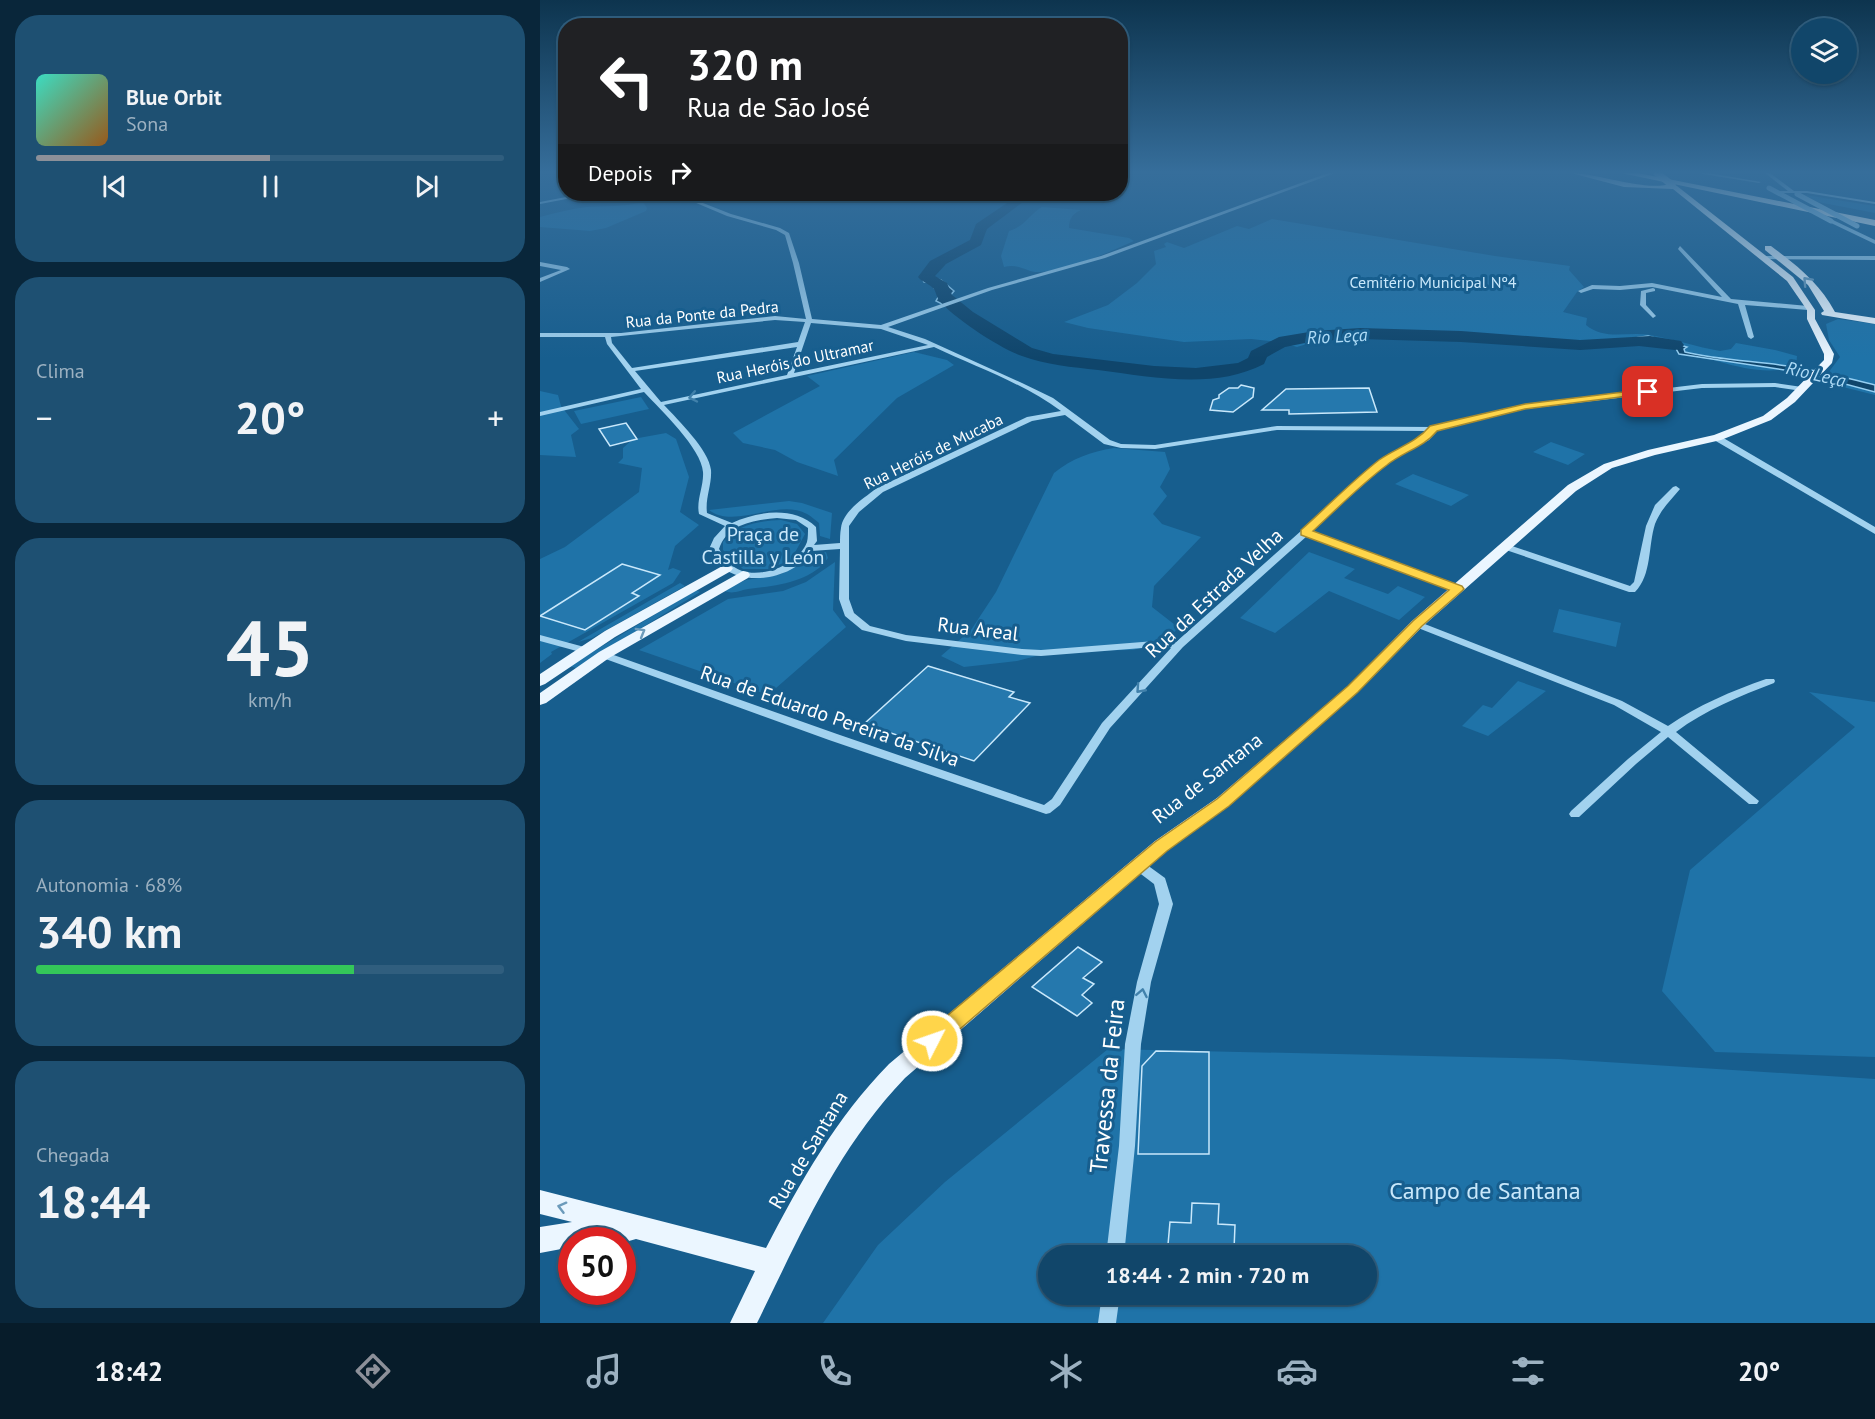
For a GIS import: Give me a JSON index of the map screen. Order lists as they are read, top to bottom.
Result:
{
  "streets": {
    "main road": ["Rua de Santana"],
    "street": [
      "Rua da Ponte da Pedra",
      "Rua Heróis do Ultramar",
      "Rua Heróis de Mucaba",
      "Rua da Estrada Velha",
      "Rua Areal",
      "Rua de Eduardo Pereira da Silva",
      "Travessa da Feira"
    ]
  },
  "crossings": [
    ["Rua da Ponte da Pedra", "Rua Heróis do Ultramar"],
    ["Rua da Ponte da Pedra", "Rua Heróis de Mucaba"],
    ["Rua da Ponte da Pedra", "Rua da Estrada Velha"],
    ["Rua da Ponte da Pedra", "Rua de Santana"],
    ["Rua Heróis de Mucaba", "Rua Areal"],
    ["Rua da Estrada Velha", "Rua Areal"],
    ["Rua da Estrada Velha", "Rua de Eduardo Pereira da Silva"],
    ["Rua de Santana", "Travessa da Feira"]
  ],
  "one_way": ["Rua da Estrada Velha", "Travessa da Feira"],
  "water": ["Rio Leça"],
  "parks": ["Cemitério Municipal Nº4", "Praça de Castilla y León", "Campo de Santana"],
  "page": {
    "turn": ["320 m", "Rua de São José"],
    "song": ["Blue Orbit", "Sona"],
    "then": "Depois",
    "tile": [
      "Clima",
      ["45", "km/h"],
      ["Autonomia · 68%", "340 km"],
      ["Chegada", "18:44"]
    ],
    "heat": ["−", "20°", "+"],
    "limit": "50",
    "trip": "18:44 · 2 min · 720 m",
    "tabs": ["18:42", "20°"]
  }
}
